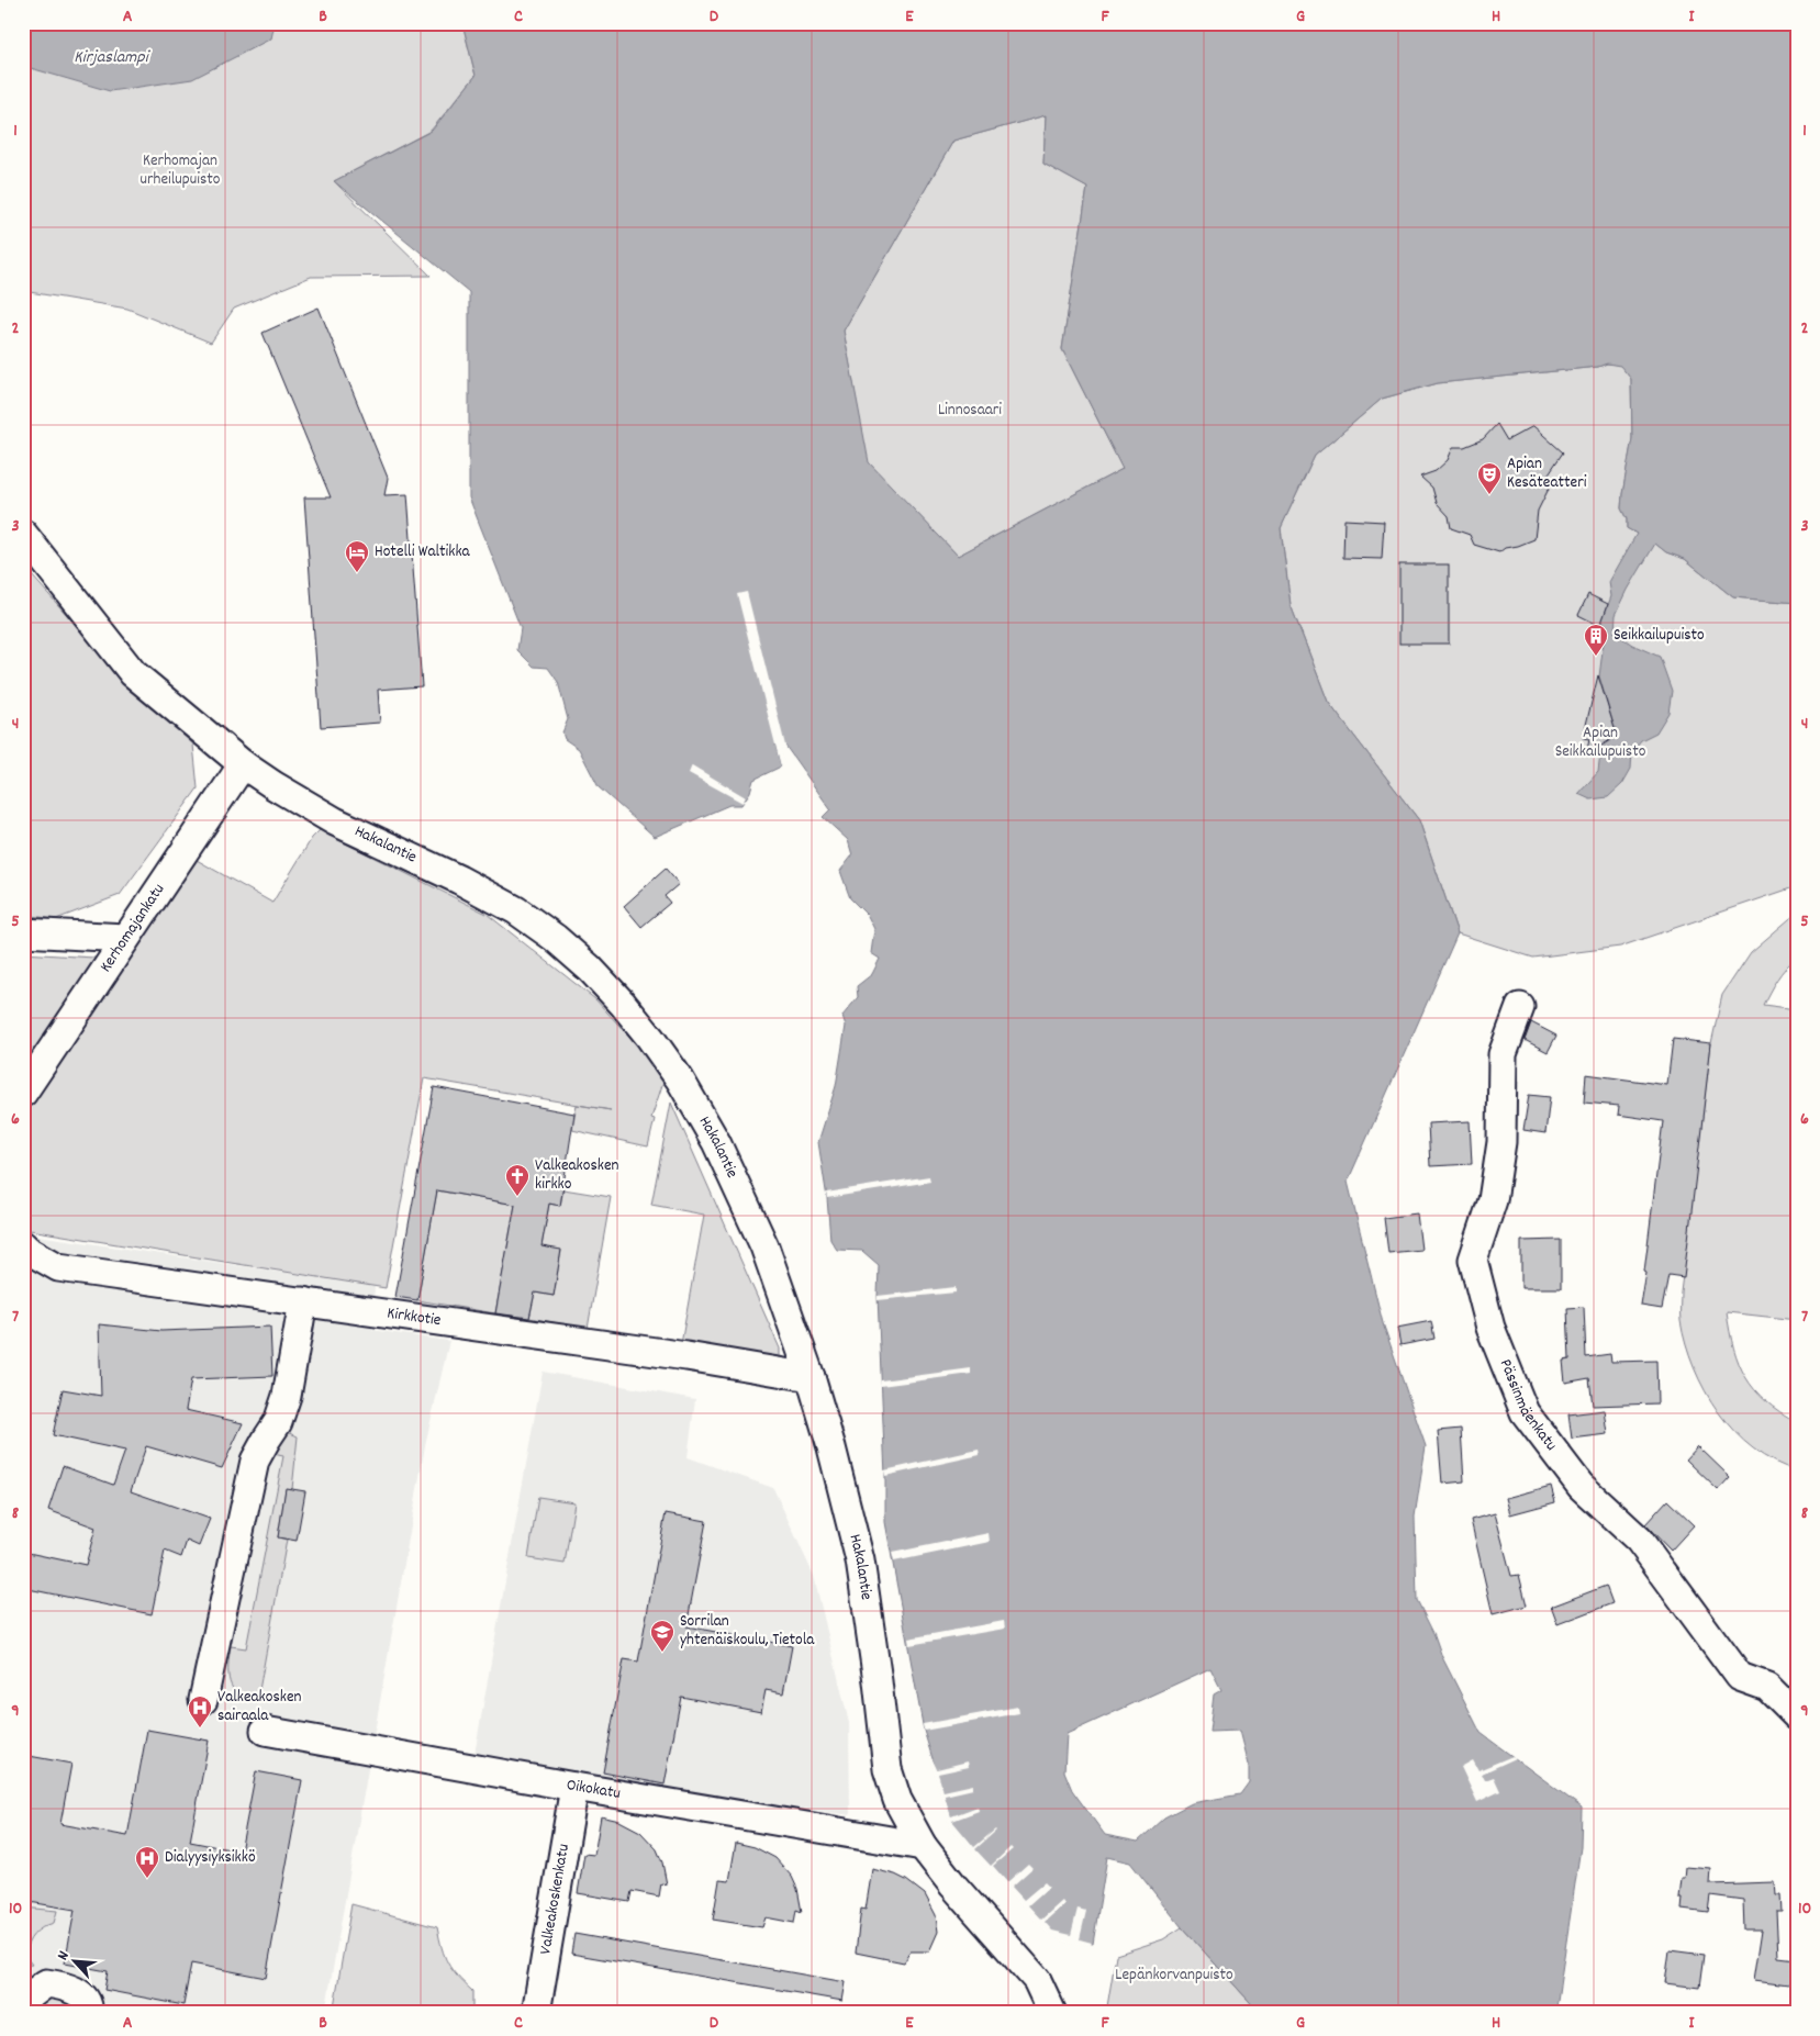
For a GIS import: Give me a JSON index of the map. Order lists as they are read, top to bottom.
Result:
{
  "streets": {
    "street": [
      "Hakalantie",
      "Kerhomajankatu",
      "Kirkkotie",
      "Pässinmäenkatu",
      "Oikokatu",
      "Valkeakoskenkatu"
    ]
  },
  "crossings": [
    ["Hakalantie", "Kerhomajankatu"],
    ["Hakalantie", "Kirkkotie"],
    ["Hakalantie", "Oikokatu"],
    ["Oikokatu", "Valkeakoskenkatu"]
  ],
  "water": ["Kirjaslampi"],
  "parks": [
    "Kerhomajan urheilupuisto",
    "Linnosaari",
    "Apian Seikkailupuisto",
    "Lepänkorvanpuisto"
  ],
  "places": {
    "theatre": ["Apian Kesäteatteri"],
    "hotel": ["Hotelli Waltikka"],
    "building": ["Seikkailupuisto"],
    "church": ["Valkeakosken kirkko"],
    "school or university": ["Sorrilan yhtenäiskoulu, Tietola"],
    "hospital": ["Valkeakosken sairaala", "Dialyysiyksikkö"]
  },
  "north": "top left",
  "grid": {
    "columns": [
      "A",
      "B",
      "C",
      "D",
      "E",
      "F",
      "G",
      "H",
      "I"
    ],
    "rows": [
      "1",
      "2",
      "3",
      "4",
      "5",
      "6",
      "7",
      "8",
      "9",
      "10"
    ]
  }
}
